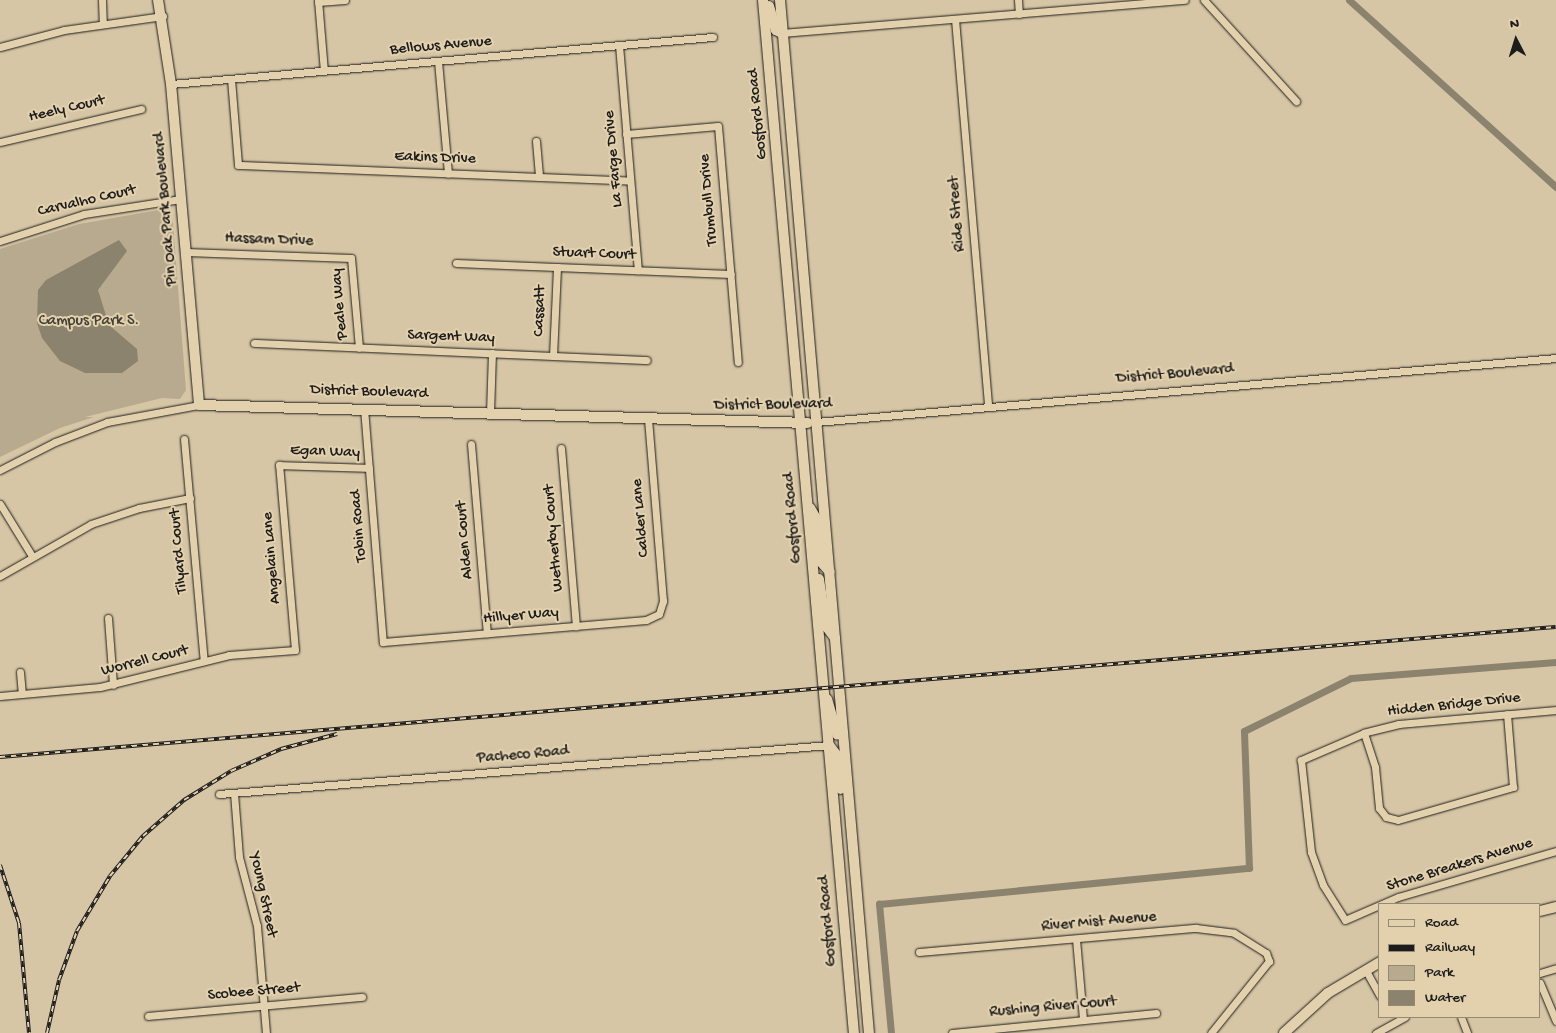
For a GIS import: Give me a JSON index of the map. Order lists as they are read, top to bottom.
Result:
{
  "streets": {
    "main road": ["Gosford Road", "Pin Oak Park Boulevard", "District Boulevard"],
    "street": [
      "Bellows Avenue",
      "Heely Court",
      "Eakins Drive",
      "La Farge Drive",
      "Trumbull Drive",
      "Carvalho Court",
      "Ride Street",
      "Hassam Drive",
      "Stuart Court",
      "Peale Way",
      "Cassatt",
      "Sargent Way",
      "Egan Way",
      "Calder Lane",
      "Tobin Road",
      "Wetherby Court",
      "Alden Court",
      "Tilyard Court",
      "Angelain Lane",
      "Hillyer Way",
      "Worrell Court",
      "Hidden Bridge Drive",
      "Pacheco Road",
      "Stone Breakers Avenue",
      "Young Street",
      "River Mist Avenue",
      "Scobee Street",
      "Rushing River Court"
    ]
  },
  "crossings": [
    ["Bellows Avenue", "Eakins Drive"],
    ["Bellows Avenue", "La Farge Drive"],
    ["Bellows Avenue", "Pin Oak Park Boulevard"],
    ["Gosford Road", "District Boulevard"],
    ["Gosford Road", "Pacheco Road"],
    ["Eakins Drive", "La Farge Drive"],
    ["La Farge Drive", "Trumbull Drive"],
    ["La Farge Drive", "Stuart Court"],
    ["Trumbull Drive", "Stuart Court"],
    ["Carvalho Court", "Pin Oak Park Boulevard"],
    ["Pin Oak Park Boulevard", "Hassam Drive"],
    ["Pin Oak Park Boulevard", "District Boulevard"],
    ["Ride Street", "District Boulevard"],
    ["Hassam Drive", "Peale Way"],
    ["Stuart Court", "Cassatt"],
    ["Peale Way", "Sargent Way"],
    ["Cassatt", "Sargent Way"],
    ["District Boulevard", "Calder Lane"],
    ["District Boulevard", "Tobin Road"],
    ["Egan Way", "Tobin Road"],
    ["Egan Way", "Angelain Lane"],
    ["Calder Lane", "Hillyer Way"],
    ["Tobin Road", "Hillyer Way"],
    ["Wetherby Court", "Hillyer Way"],
    ["Alden Court", "Hillyer Way"],
    ["Tilyard Court", "Worrell Court"],
    ["Angelain Lane", "Worrell Court"],
    ["Hidden Bridge Drive", "Stone Breakers Avenue"],
    ["Pacheco Road", "Young Street"],
    ["Young Street", "Scobee Street"]
  ],
  "parks": ["Campus Park S."],
  "legend": [
    "Road",
    "Railway",
    "Park",
    "Water"
  ],
  "north": "top"
}
